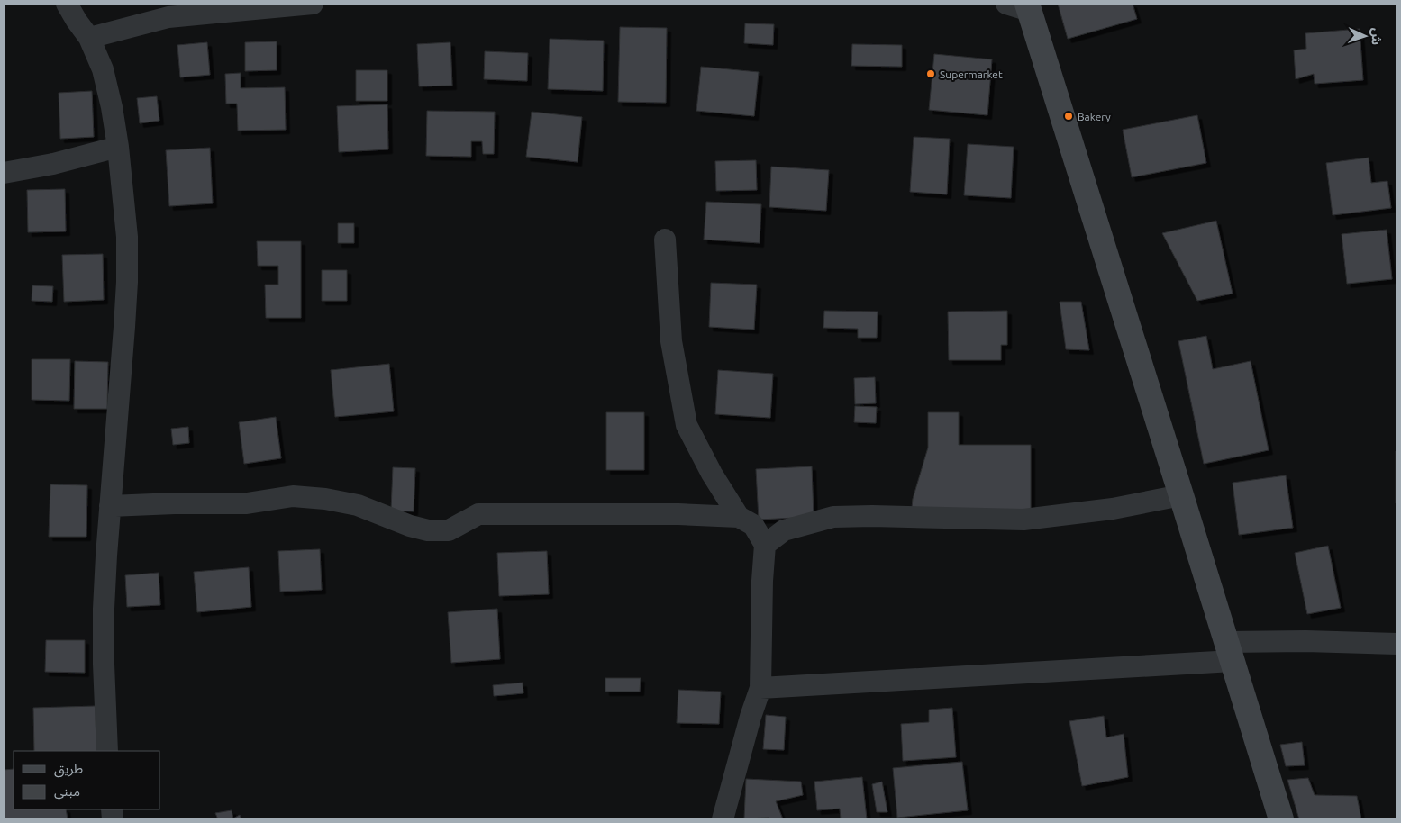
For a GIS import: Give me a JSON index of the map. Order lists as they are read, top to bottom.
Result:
{
  "places": ["Supermarket", "Bakery"],
  "legend": ["طريق", "مبنى"],
  "north": "right"
}
